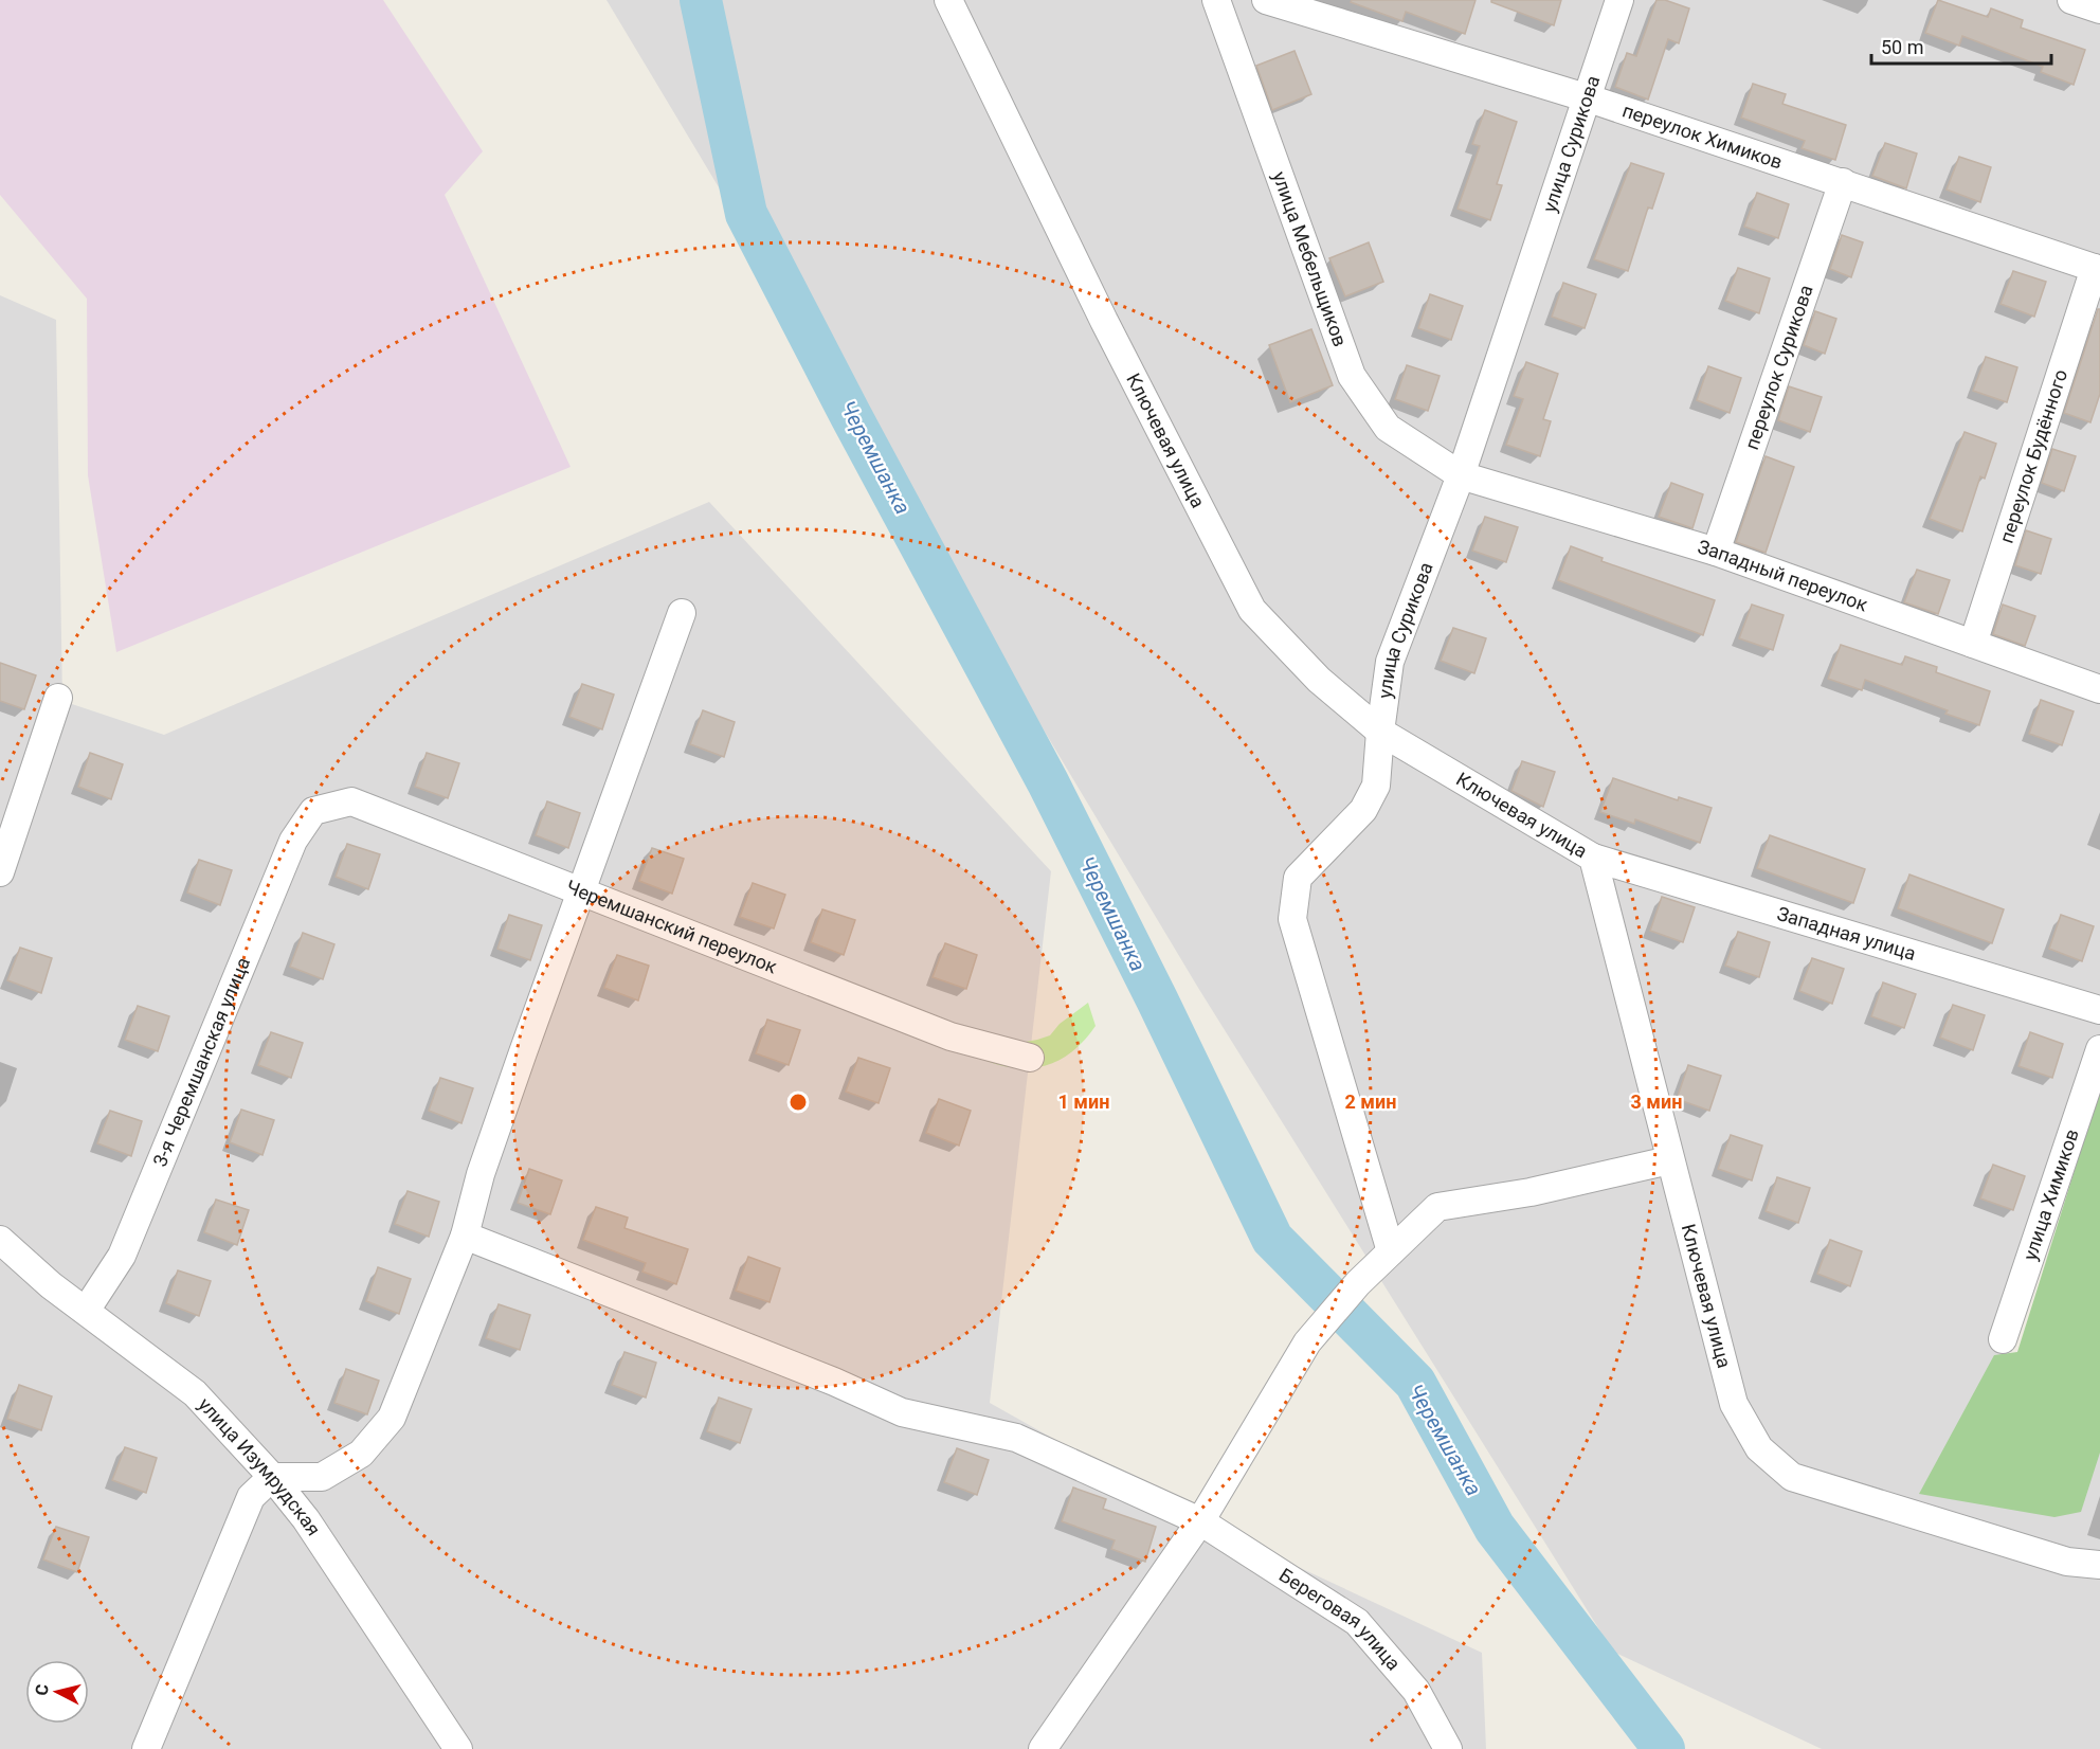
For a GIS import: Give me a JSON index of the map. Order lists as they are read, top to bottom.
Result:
{
  "streets": {
    "street": [
      "переулок Химиков",
      "улица Сурикова",
      "улица Мебельщиков",
      "переулок Сурикова",
      "Ключевая улица",
      "переулок Будённого",
      "Западный переулок",
      "Черемшанский переулок",
      "Западная улица",
      "3-я Черемшанская улица",
      "улица Химиков",
      "улица Изумрудская",
      "Береговая улица"
    ]
  },
  "crossings": [
    ["переулок Химиков", "улица Сурикова"],
    ["переулок Химиков", "переулок Сурикова"],
    ["переулок Химиков", "переулок Будённого"],
    ["улица Сурикова", "улица Мебельщиков"],
    ["улица Сурикова", "Ключевая улица"],
    ["улица Сурикова", "Западный переулок"],
    ["улица Мебельщиков", "Западный переулок"],
    ["переулок Сурикова", "Западный переулок"],
    ["Ключевая улица", "Западная улица"],
    ["переулок Будённого", "Западный переулок"],
    ["Черемшанский переулок", "3-я Черемшанская улица"],
    ["3-я Черемшанская улица", "улица Изумрудская"]
  ],
  "water": ["Черемшанка"],
  "scale_bar": "50 m",
  "north": "left",
  "rings": ["1 мин", "2 мин", "3 мин"]
}
